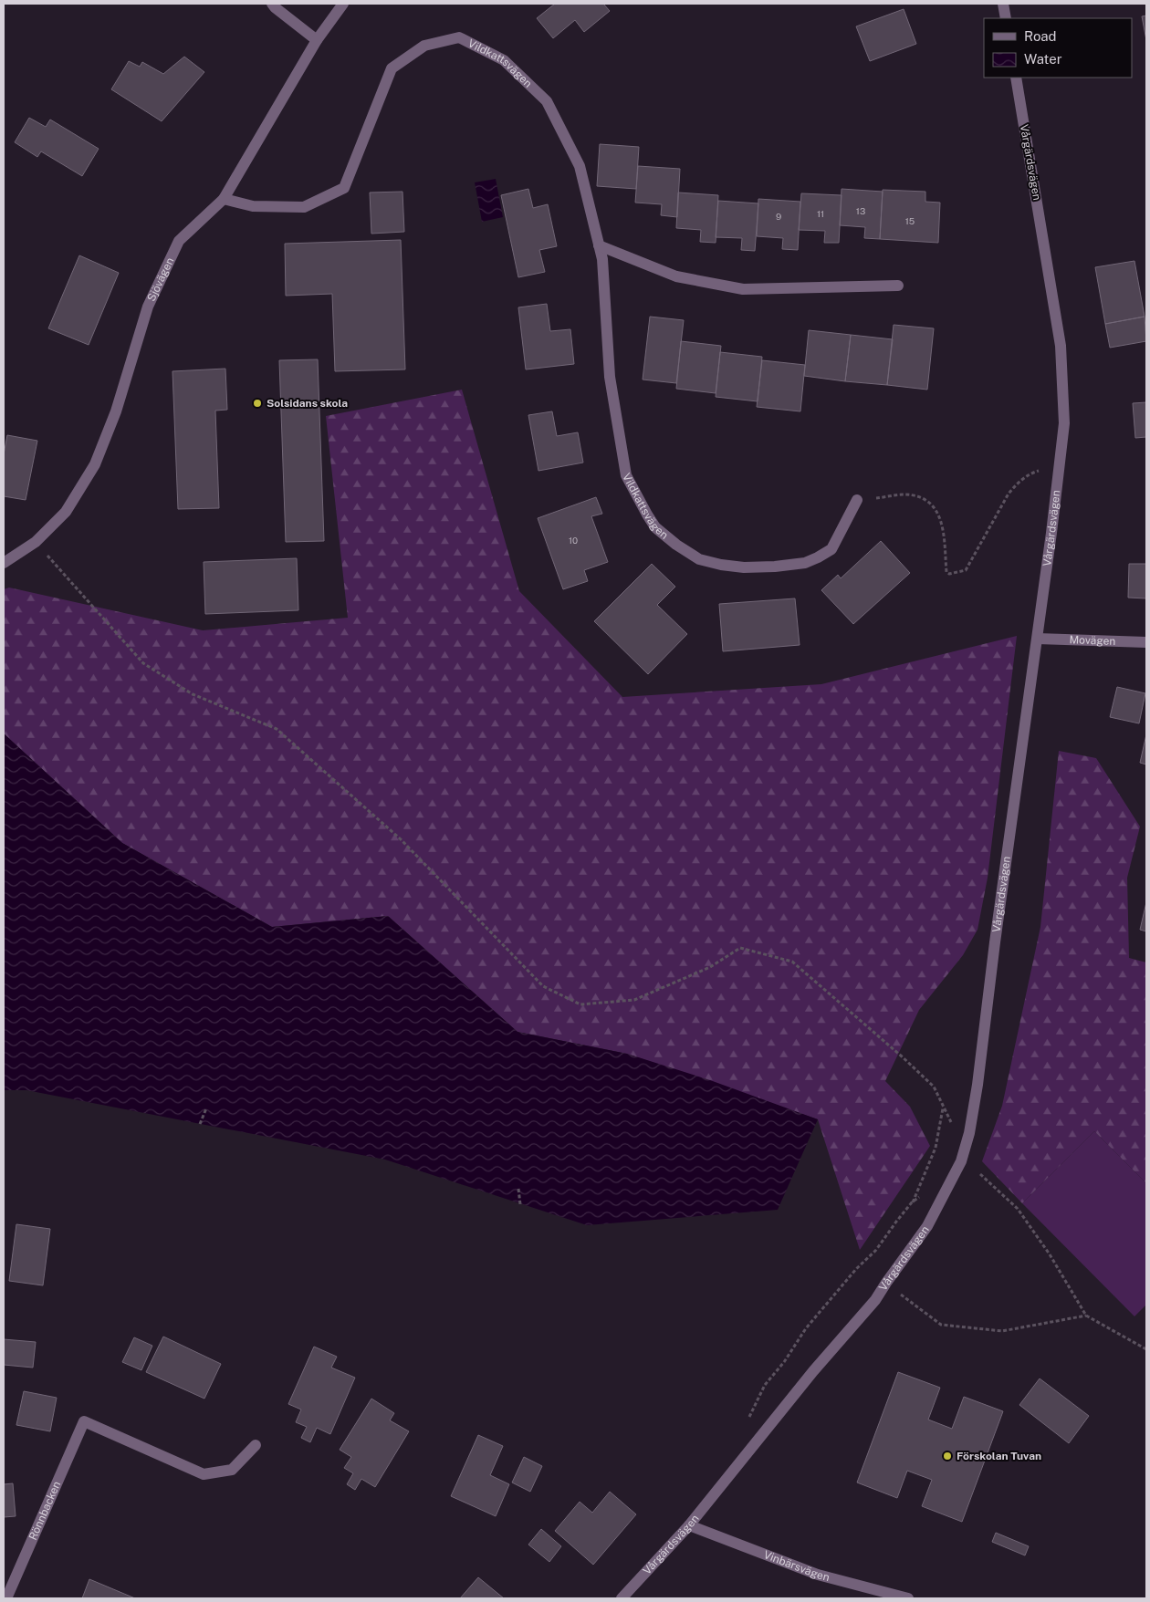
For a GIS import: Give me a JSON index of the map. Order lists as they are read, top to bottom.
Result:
{
  "streets": {
    "street": [
      "Vildkattsvägen",
      "Vårgärdsvägen",
      "Sjövägen",
      "Movägen",
      "Rönnbacken",
      "Vinbärsvägen"
    ]
  },
  "crossings": [
    ["Vildkattsvägen", "Sjövägen"],
    ["Vårgärdsvägen", "Movägen"],
    ["Vårgärdsvägen", "Vinbärsvägen"]
  ],
  "places": ["Solsidans skola", "Förskolan Tuvan"],
  "house_numbers": [
    "13",
    "11",
    "9",
    "15",
    "10"
  ],
  "legend": ["Road", "Water"]
}
